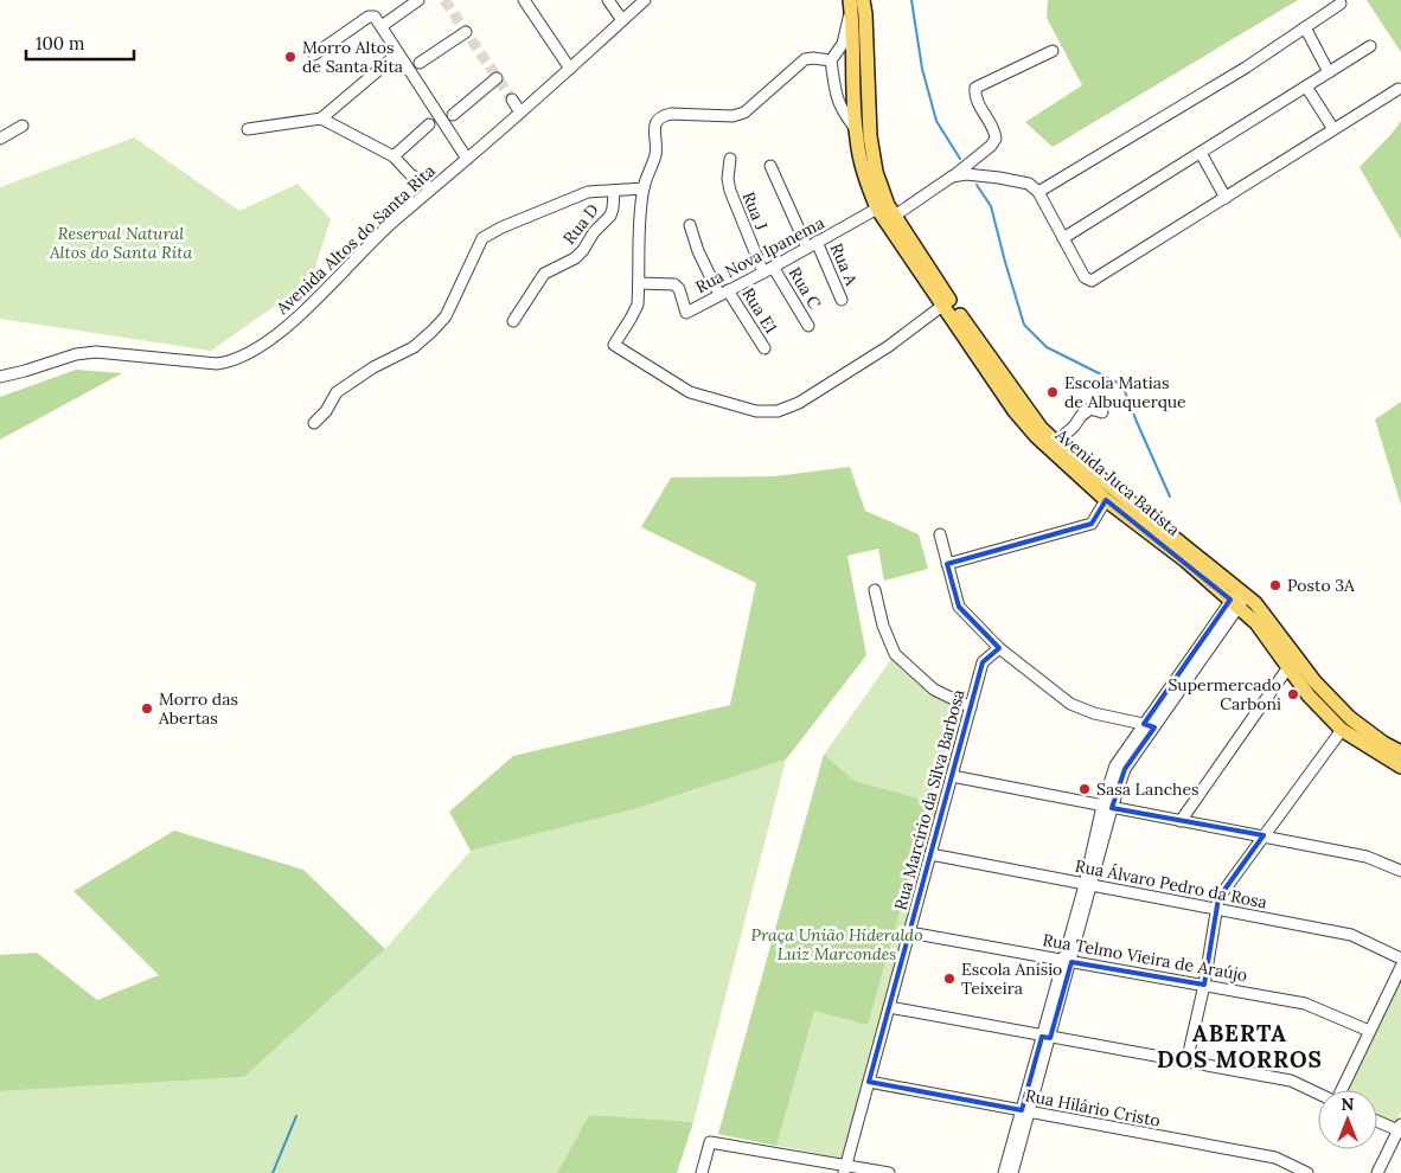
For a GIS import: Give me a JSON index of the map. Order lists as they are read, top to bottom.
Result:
{
  "streets": {
    "main road": ["Avenida Juca Batista"],
    "street": [
      "Rua J",
      "Rua D",
      "Avenida Altos do Santa Rita",
      "Rua Nova Ipanema",
      "Rua A",
      "Rua C",
      "Rua E1",
      "Rua Marcírio da Silva Barbosa",
      "Rua Álvaro Pedro da Rosa",
      "Rua Telmo Vieira de Araújo",
      "Rua Hilário Cristo"
    ]
  },
  "crossings": [
    ["Rua J", "Rua Nova Ipanema"],
    ["Rua J", "Rua C"],
    ["Rua Nova Ipanema", "Rua A"],
    ["Rua Nova Ipanema", "Rua C"],
    ["Rua Nova Ipanema", "Rua E1"],
    ["Rua Nova Ipanema", "Avenida Juca Batista"],
    ["Rua Marcírio da Silva Barbosa", "Rua Álvaro Pedro da Rosa"],
    ["Rua Marcírio da Silva Barbosa", "Rua Telmo Vieira de Araújo"],
    ["Rua Marcírio da Silva Barbosa", "Rua Hilário Cristo"]
  ],
  "districts": ["ABERTA DOS MORROS"],
  "parks": ["Reserval Natural Altos do Santa Rita", "Praça União Hideraldo Luiz Marcondes"],
  "places": [
    "Morro Altos de Santa Rita",
    "Escola Matias de Albuquerque",
    "Posto 3A",
    "Supermercado Carboni",
    "Morro das Abertas",
    "Sasa Lanches",
    "Escola Anísio Teixeira"
  ],
  "scale_bar": "100 m",
  "north": "top"
}
